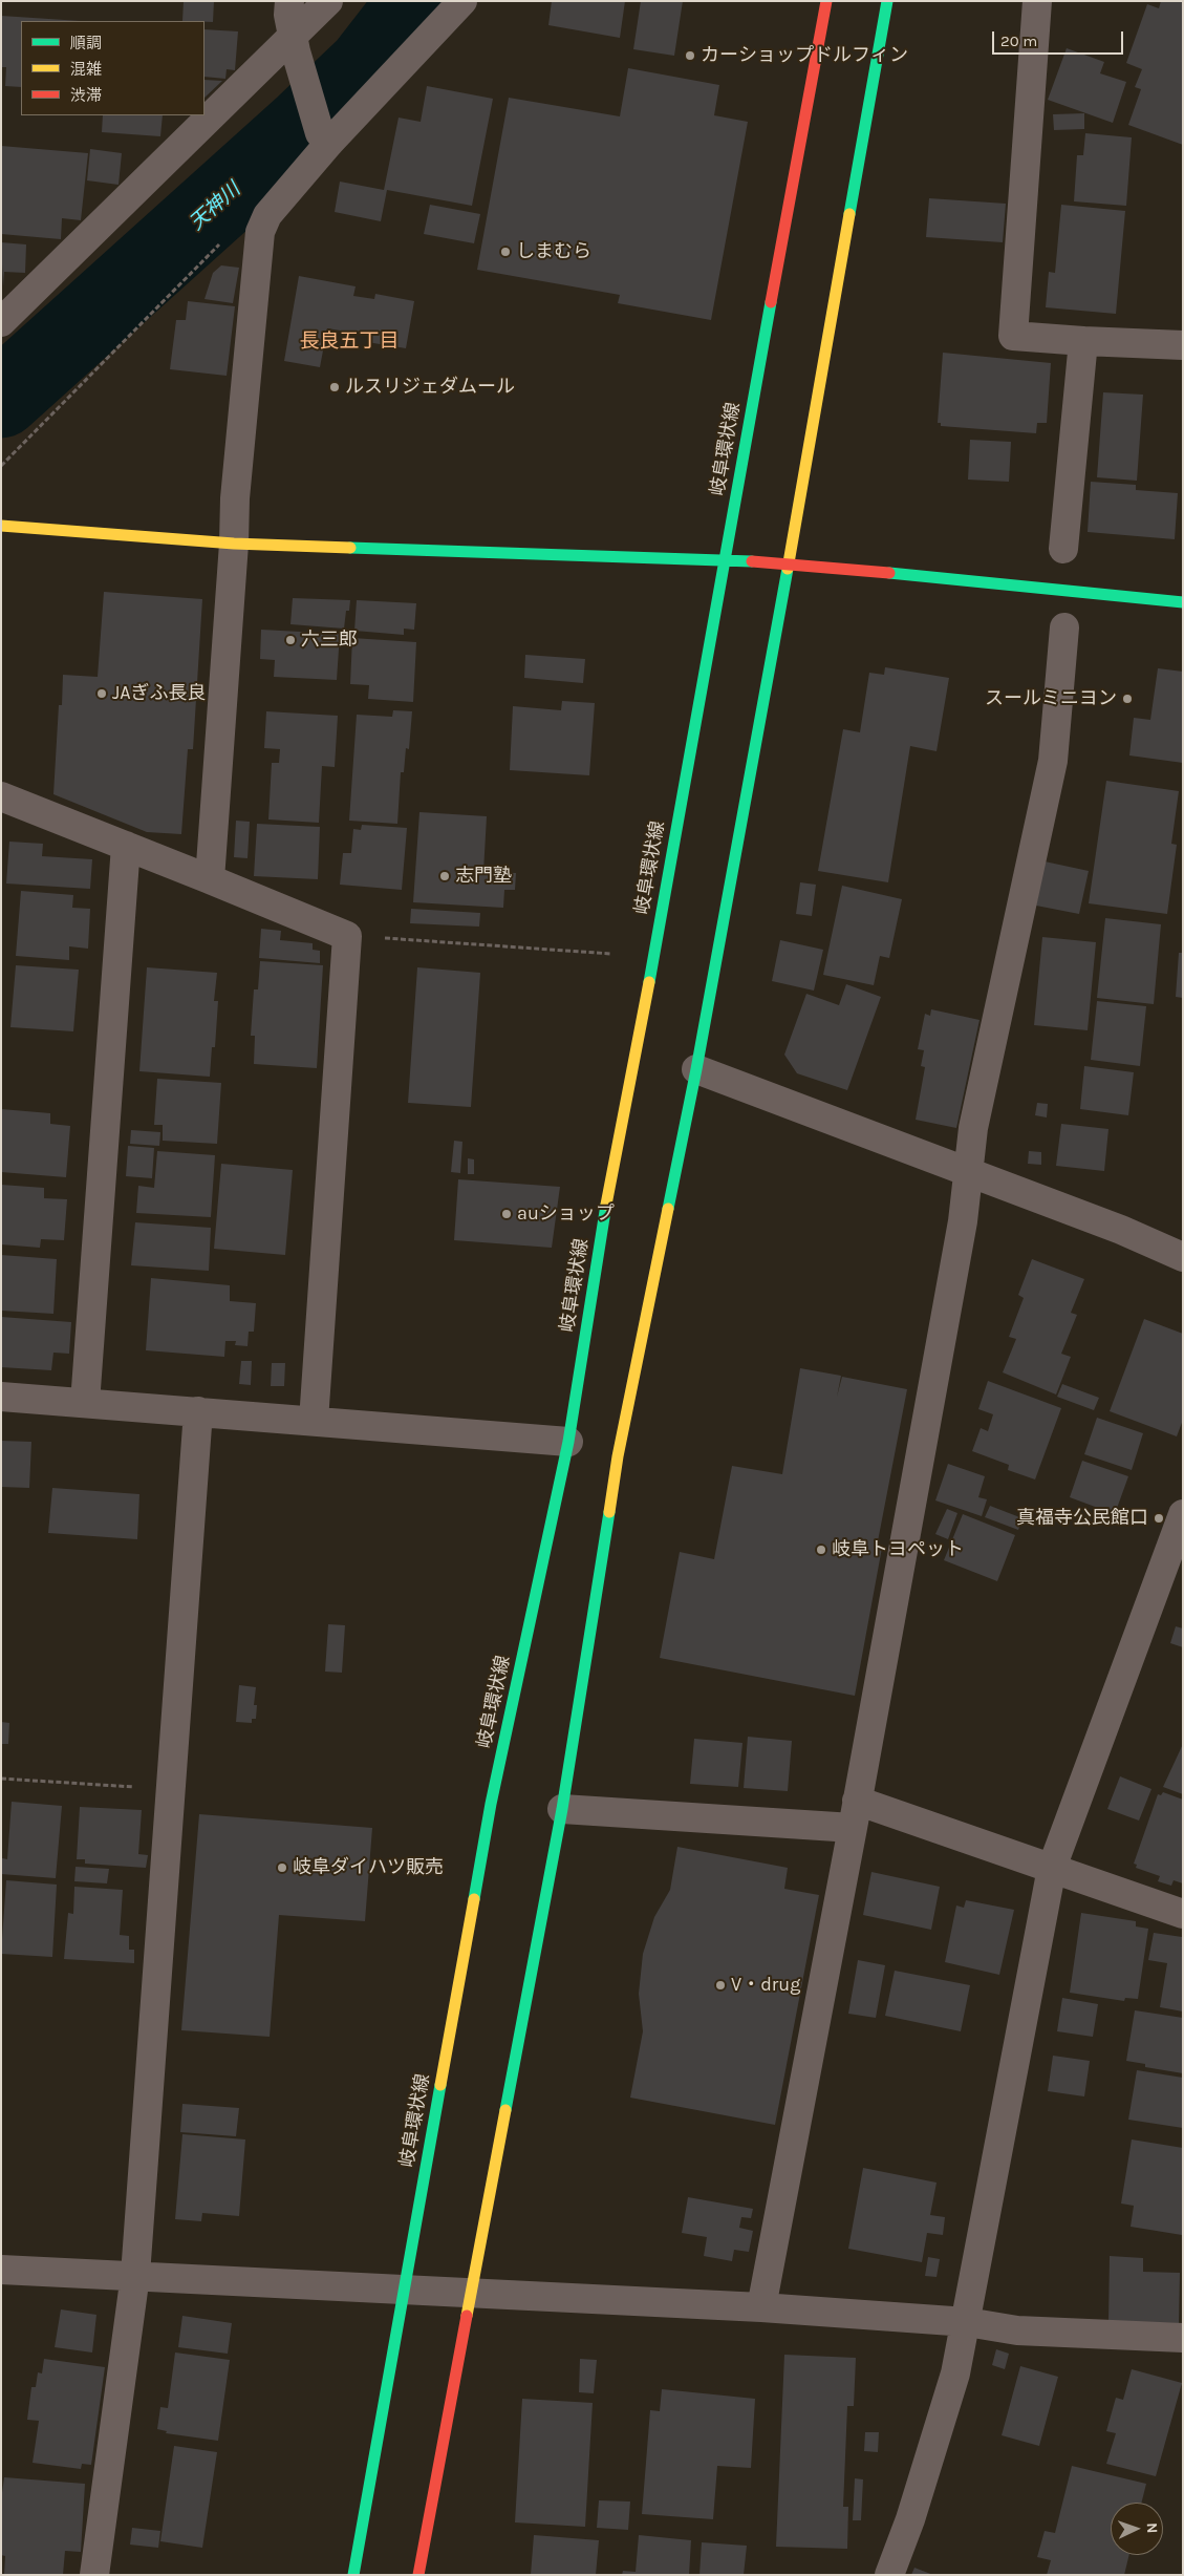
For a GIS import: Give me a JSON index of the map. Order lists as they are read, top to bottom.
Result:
{
  "streets": {
    "main road": ["岐阜環状線"]
  },
  "districts": ["長良五丁目"],
  "water": ["天神川"],
  "places": [
    "カーショップドルフィン",
    "しまむら",
    "ルスリジェダムール",
    "六三郎",
    "JAぎふ長良",
    "スールミニヨン",
    "志門塾",
    "auショップ",
    "真福寺公民館口",
    "岐阜トヨペット",
    "岐阜ダイハツ販売",
    "V・drug"
  ],
  "legend": ["順調", "混雑", "渋滞"],
  "scale_bar": "20 m",
  "north": "right"
}
